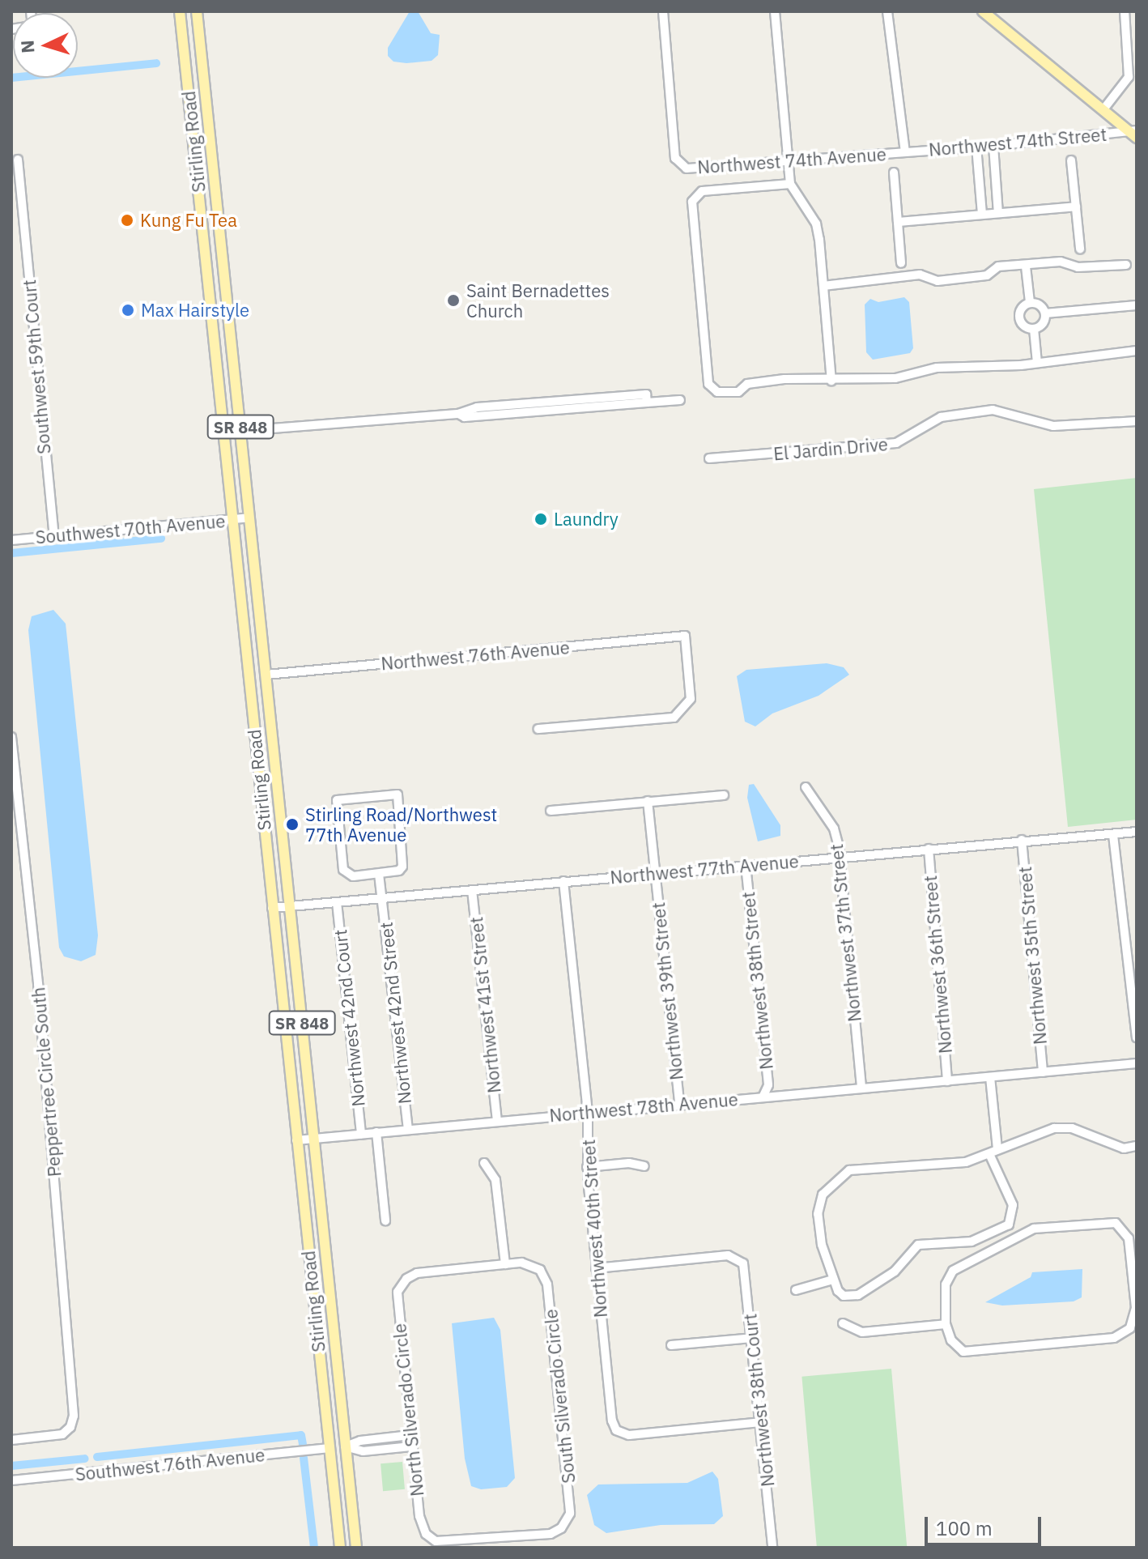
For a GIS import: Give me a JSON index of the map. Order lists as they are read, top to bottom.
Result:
{
  "streets": {
    "main road": ["Stirling Road", "SR 848"],
    "street": [
      "Northwest 74th Street",
      "Northwest 74th Avenue",
      "Southwest 59th Court",
      "El Jardin Drive",
      "Southwest 70th Avenue",
      "Northwest 76th Avenue",
      "Northwest 77th Avenue",
      "Northwest 37th Street",
      "Northwest 35th Street",
      "Northwest 36th Street",
      "Northwest 38th Street",
      "Northwest 39th Street",
      "Northwest 41st Street",
      "Northwest 42nd Street",
      "Northwest 42nd Court",
      "Peppertree Circle South",
      "Northwest 78th Avenue",
      "Northwest 40th Street",
      "South Silverado Circle",
      "Northwest 38th Court",
      "North Silverado Circle",
      "Southwest 76th Avenue"
    ]
  },
  "crossings": [
    ["Stirling Road", "Southwest 70th Avenue"],
    ["Stirling Road", "Northwest 76th Avenue"],
    ["Stirling Road", "Northwest 77th Avenue"],
    ["Stirling Road", "Northwest 78th Avenue"],
    ["Stirling Road", "Southwest 76th Avenue"],
    ["Northwest 74th Street", "Northwest 74th Avenue"],
    ["Southwest 59th Court", "Southwest 70th Avenue"],
    ["Northwest 77th Avenue", "Northwest 37th Street"],
    ["Northwest 77th Avenue", "Northwest 35th Street"],
    ["Northwest 77th Avenue", "Northwest 36th Street"],
    ["Northwest 77th Avenue", "Northwest 38th Street"],
    ["Northwest 77th Avenue", "Northwest 39th Street"],
    ["Northwest 77th Avenue", "Northwest 41st Street"],
    ["Northwest 77th Avenue", "Northwest 42nd Street"],
    ["Northwest 77th Avenue", "Northwest 42nd Court"],
    ["Northwest 77th Avenue", "Northwest 40th Street"],
    ["Northwest 37th Street", "Northwest 78th Avenue"],
    ["Northwest 35th Street", "Northwest 78th Avenue"],
    ["Northwest 36th Street", "Northwest 78th Avenue"],
    ["Northwest 38th Street", "Northwest 78th Avenue"],
    ["Northwest 39th Street", "Northwest 78th Avenue"],
    ["Northwest 41st Street", "Northwest 78th Avenue"],
    ["Northwest 42nd Street", "Northwest 78th Avenue"],
    ["Northwest 42nd Court", "Northwest 78th Avenue"],
    ["Northwest 78th Avenue", "Northwest 40th Street"],
    ["Northwest 40th Street", "Northwest 38th Court"],
    ["South Silverado Circle", "North Silverado Circle"]
  ],
  "places": [
    "Kung Fu Tea",
    "Saint Bernadettes Church",
    "Max Hairstyle",
    "Laundry",
    "Stirling Road/Northwest 77th Avenue"
  ],
  "scale_bar": "100 m",
  "north": "left"
}
